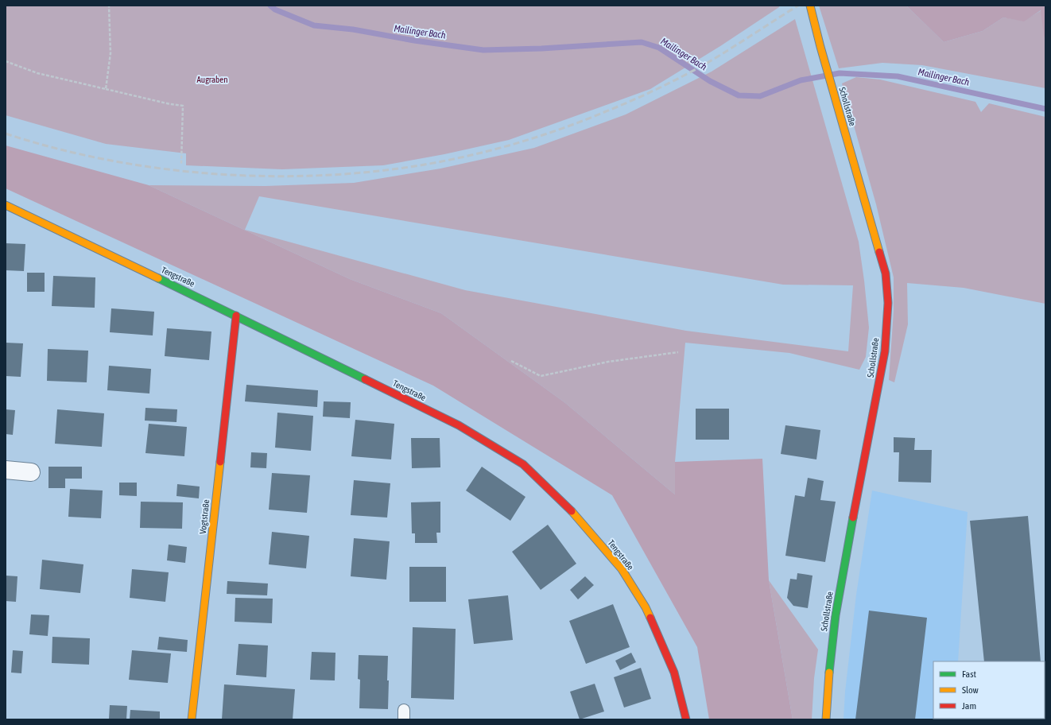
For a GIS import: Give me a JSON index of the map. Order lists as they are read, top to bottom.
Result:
{
  "streets": {
    "street": ["Schollstraße", "Tengstraße", "Vogtstraße"]
  },
  "crossings": [
    ["Tengstraße", "Vogtstraße"]
  ],
  "water": ["Mailinger Bach"],
  "parks": ["Augraben"],
  "legend": ["Fast", "Slow", "Jam"]
}
